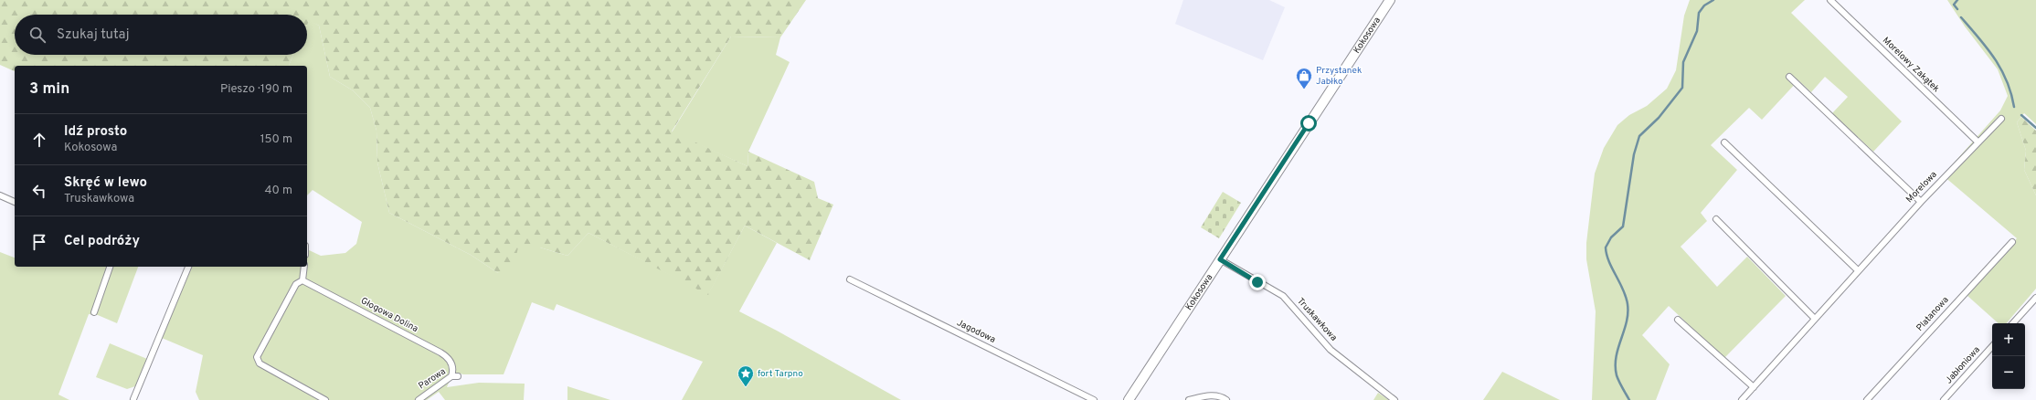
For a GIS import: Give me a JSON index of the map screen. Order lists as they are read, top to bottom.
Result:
{
  "streets": {
    "main road": ["Kokosowa"],
    "street": [
      "Morelowy Zakątek",
      "Morelowa",
      "Platanowa",
      "Głogowa Dolina",
      "Truskawkowa",
      "Jagodowa",
      "Jabłoniowa",
      "Parowa"
    ]
  },
  "crossings": [
    ["Kokosowa", "Truskawkowa"],
    ["Morelowy Zakątek", "Morelowa"],
    ["Głogowa Dolina", "Parowa"]
  ],
  "places": {
    "shop": ["Przystanek Jabłko"],
    "place": ["fort Tarpno"]
  },
  "page": {
    "search": "Szukaj tutaj",
    "heading": ["3 min", "Pieszo · 190 m"],
    "list": [
      ["Idź prosto", "Kokosowa", "150 m"],
      ["Skręć w lewo", "Truskawkowa", "40 m"],
      "Cel podróży"
    ],
    "map_buttons": ["+", "−"]
  }
}
